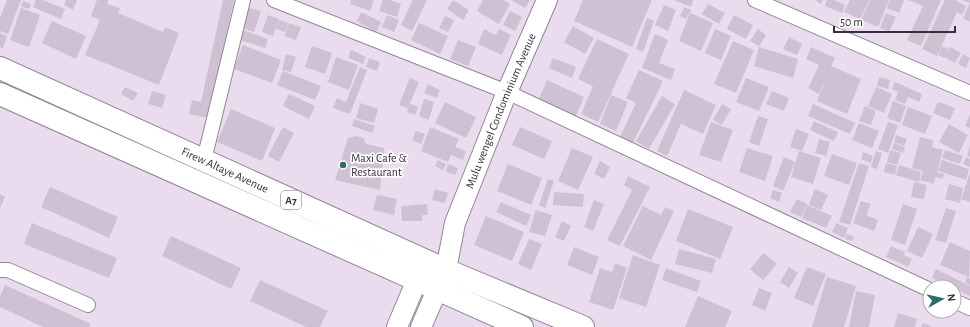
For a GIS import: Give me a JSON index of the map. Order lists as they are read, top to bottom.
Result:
{
  "streets": {
    "highway": ["Firew Altaye Avenue", "A7"],
    "main road": ["Mulu wengel Condominium Avenue"]
  },
  "crossings": [
    ["Mulu wengel Condominium Avenue", "Firew Altaye Avenue"]
  ],
  "places": ["Maxi Cafe & Restaurant"],
  "scale_bar": "50 m",
  "north": "right"
}
